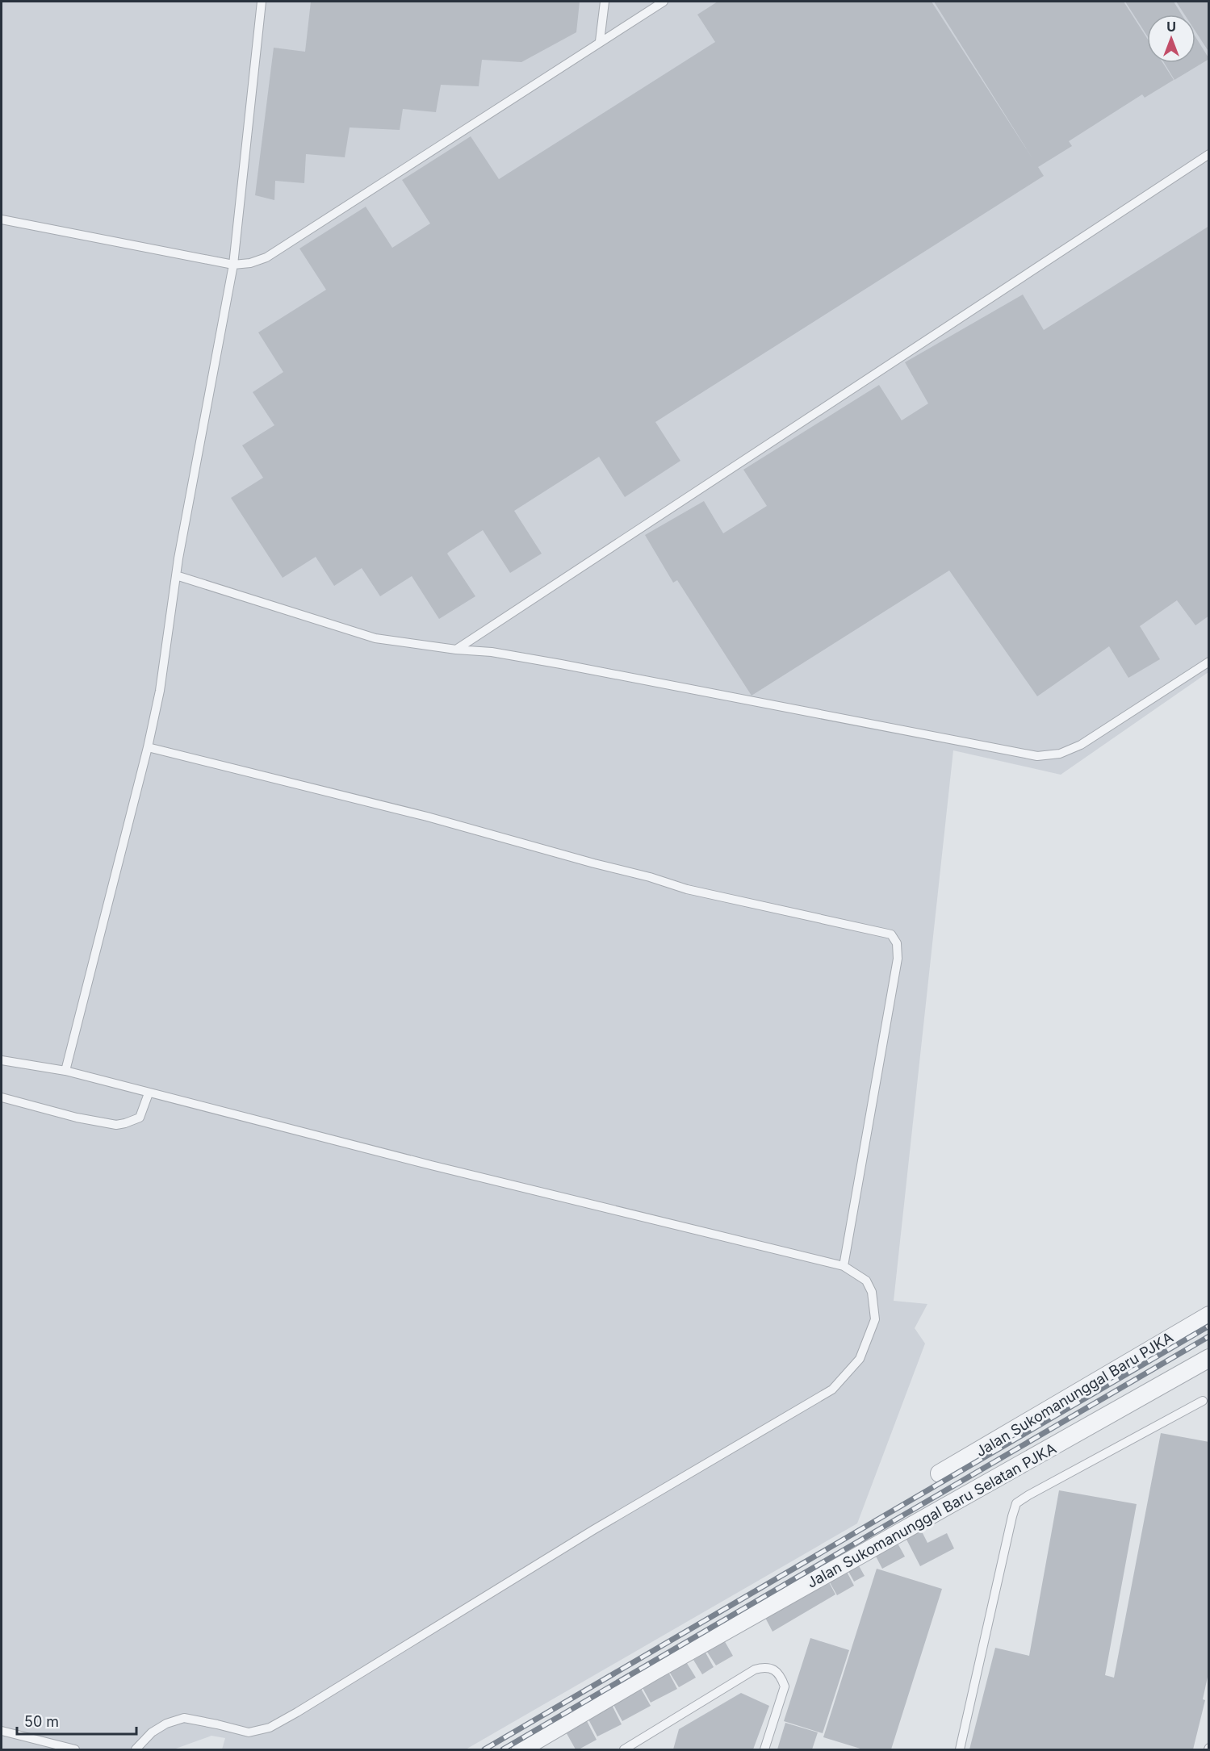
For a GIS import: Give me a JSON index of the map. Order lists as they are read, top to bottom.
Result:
{
  "streets": {
    "street": ["Jalan Sukomanunggal Baru PJKA", "Jalan Sukomanunggal Baru Selatan PJKA"]
  },
  "scale_bar": "50 m",
  "north": "top"
}
